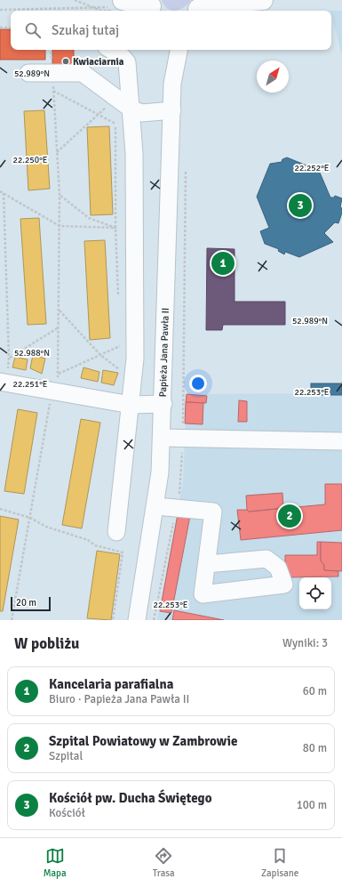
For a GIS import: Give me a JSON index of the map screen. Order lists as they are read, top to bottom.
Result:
{
  "streets": {
    "street": ["Papieża Jana Pawła II"]
  },
  "places": ["Kwiaciarnia"],
  "scale_bar": "20 m",
  "north": "top right",
  "page": {
    "search": "Szukaj tutaj",
    "pins": ["3", "1", "2"],
    "scale": "20 m",
    "heading": ["W pobliżu", "Wyniki: 3"],
    "list": [
      {
        "mark": "1",
        "name": "Kancelaria parafialna",
        "note": "Biuro · Papieża Jana Pawła II",
        "value": "60 m"
      },
      {
        "mark": "2",
        "name": "Szpital Powiatowy w Zambrowie",
        "note": "Szpital",
        "value": "80 m"
      },
      {
        "mark": "3",
        "name": "Kościół pw. Ducha Świętego",
        "note": "Kościół",
        "value": "100 m"
      }
    ],
    "nav": ["Mapa", "Trasa", "Zapisane"]
  },
  "coordinates": [
    "52.989°N",
    "22.250°E",
    "22.252°E",
    "52.988°N",
    "22.251°E",
    "22.253°E"
  ]
}
